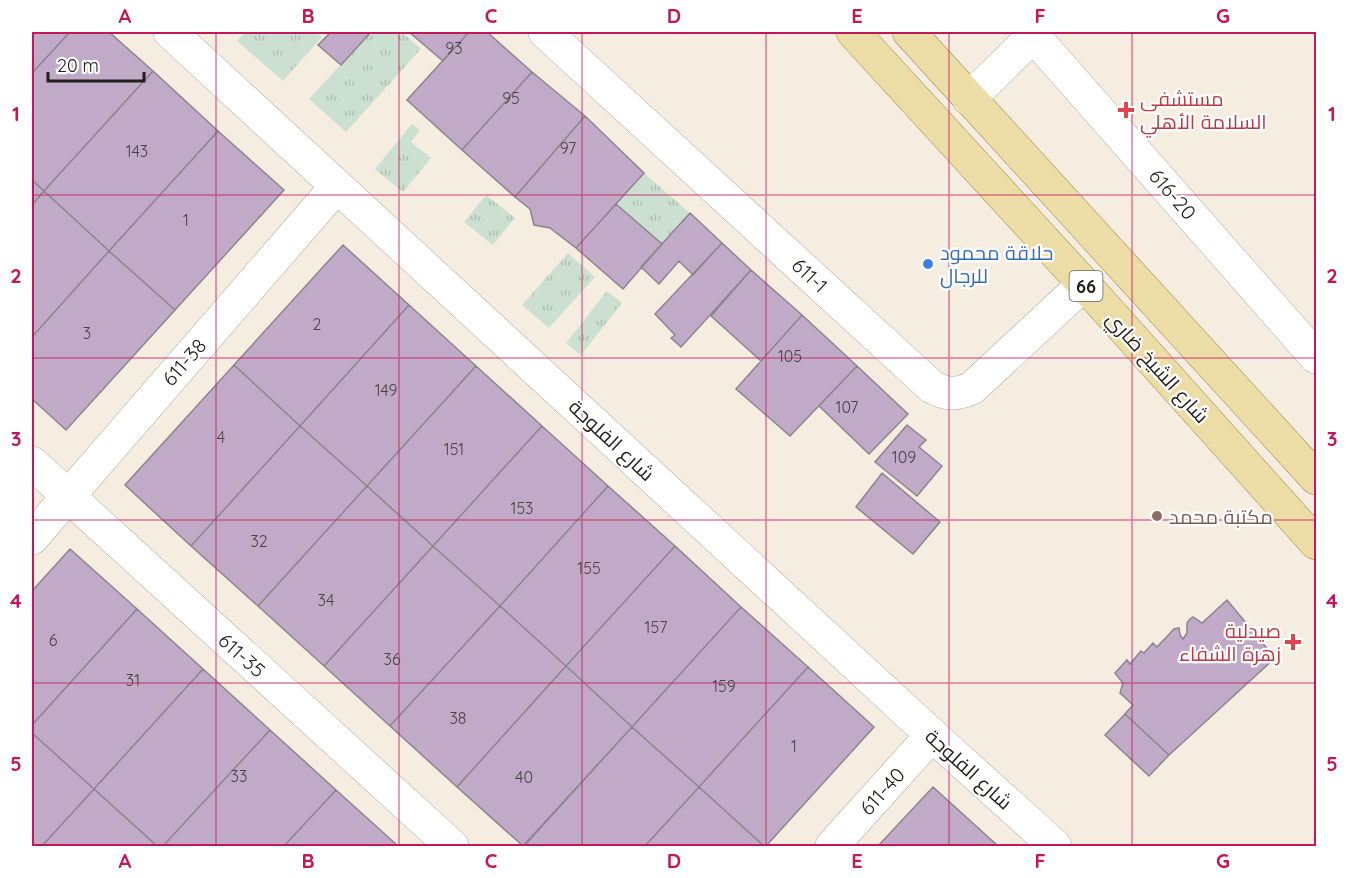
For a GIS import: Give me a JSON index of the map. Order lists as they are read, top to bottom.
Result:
{
  "streets": {
    "main road": ["66", "شارع الشيخ ضاري"],
    "street": [
      "616-20",
      "611-1",
      "611-38",
      "شارع الفلوجة",
      "611-35",
      "611-40"
    ]
  },
  "crossings": [
    ["611-1", "شارع الشيخ ضاري"],
    ["611-38", "شارع الفلوجة"],
    ["611-38", "611-35"],
    ["شارع الفلوجة", "611-40"]
  ],
  "places": {
    "health": ["مستشفى السلامة الأهلي", "صيدلية زهرة الشفاء"],
    "other": ["حلاقة محمود للرجال", "مكتبة محمد"]
  },
  "house_numbers": [
    "93",
    "95",
    "97",
    "143",
    "1",
    "2",
    "3",
    "105",
    "149",
    "107",
    "4",
    "151",
    "109",
    "153",
    "32",
    "155",
    "34",
    "157",
    "6",
    "36",
    "31",
    "159",
    "38",
    "1",
    "33",
    "40"
  ],
  "scale_bar": "20 m",
  "grid": {
    "columns": [
      "A",
      "B",
      "C",
      "D",
      "E",
      "F",
      "G"
    ],
    "rows": [
      "1",
      "2",
      "3",
      "4",
      "5"
    ]
  }
}
